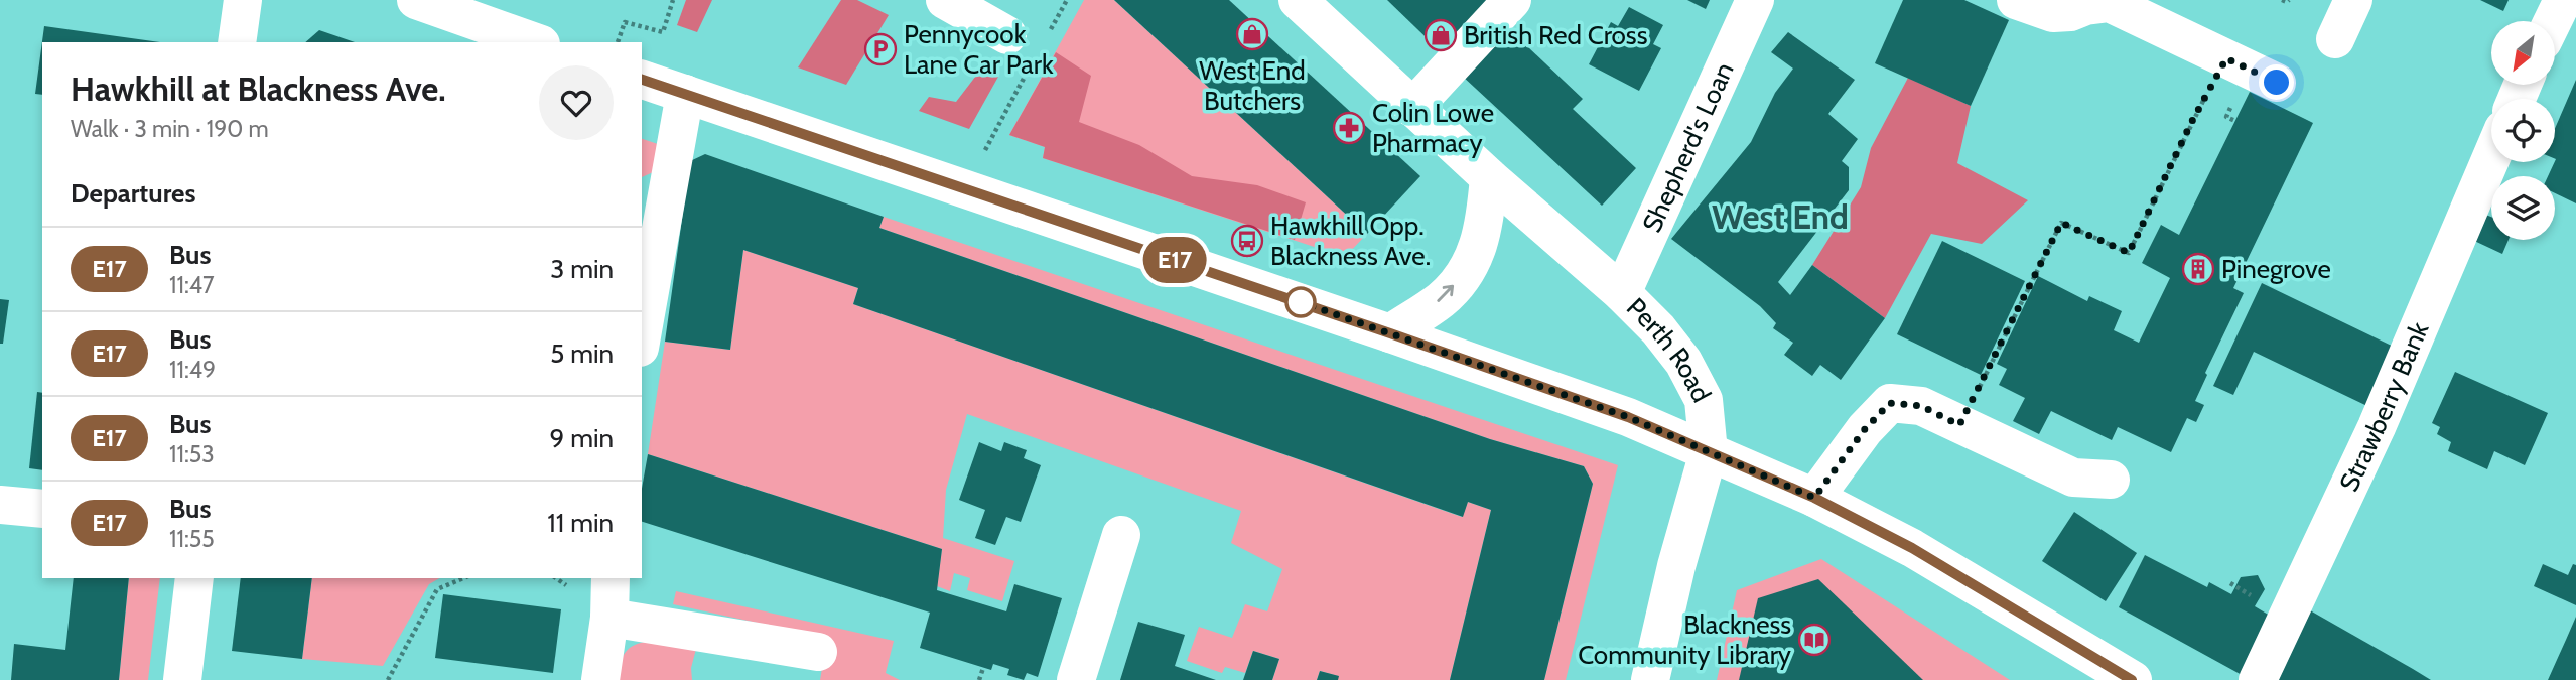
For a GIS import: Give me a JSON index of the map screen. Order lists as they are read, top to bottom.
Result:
{
  "streets": {
    "street": ["Shepherd's Loan", "Perth Road", "Strawberry Bank"]
  },
  "crossings": [
    ["Shepherd's Loan", "Perth Road"]
  ],
  "districts": ["West End"],
  "places": {
    "shop": ["West End Butchers", "British Red Cross"],
    "parking": ["Pennycook Lane Car Park"],
    "pharmacy": ["Colin Lowe Pharmacy"],
    "bus stop": ["Hawkhill Opp. Blackness Ave."],
    "building": ["Pinegrove"],
    "library": ["Blackness Community Library"]
  },
  "lines": ["bus line E17"],
  "north": "bottom left",
  "page": {
    "on_map": "E17",
    "heading": [
      ["Hawkhill at Blackness Ave.", "Walk · 3 min · 190 m"],
      "Departures"
    ],
    "list": [
      {
        "mark": "E17",
        "name": "Bus",
        "note": "11:47",
        "value": "3 min"
      },
      {
        "mark": "E17",
        "name": "Bus",
        "note": "11:49",
        "value": "5 min"
      },
      {
        "mark": "E17",
        "name": "Bus",
        "note": "11:53",
        "value": "9 min"
      },
      {
        "mark": "E17",
        "name": "Bus",
        "note": "11:55",
        "value": "11 min"
      }
    ]
  }
}
